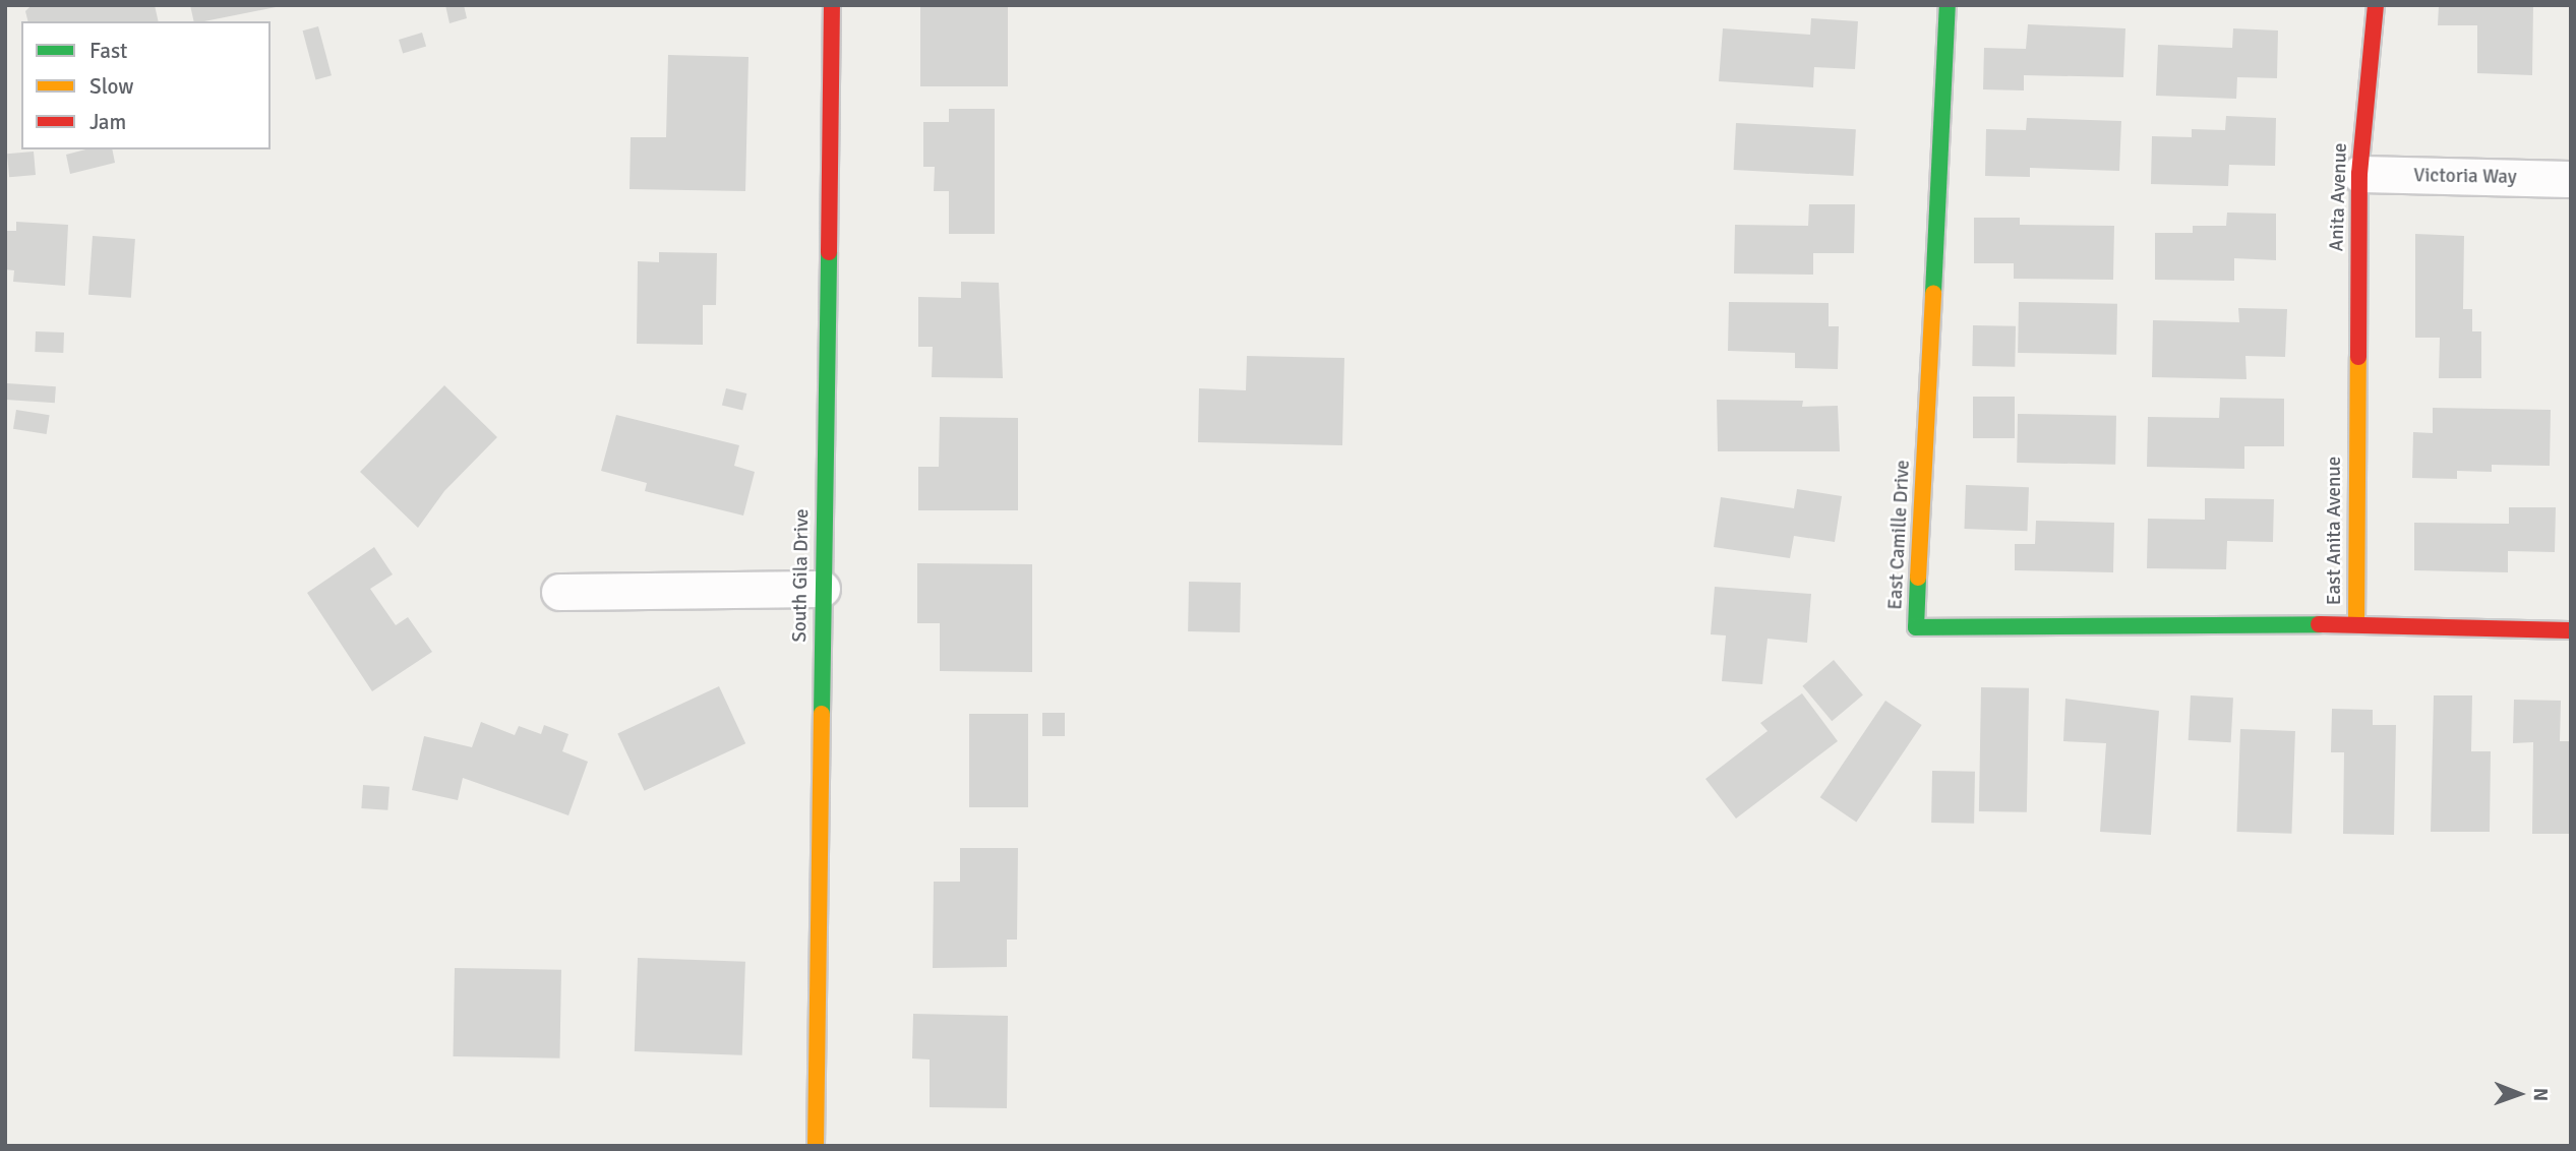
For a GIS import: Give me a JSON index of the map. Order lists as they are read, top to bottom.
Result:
{
  "streets": {
    "street": [
      "Victoria Way",
      "Anita Avenue",
      "East Anita Avenue",
      "East Camille Drive",
      "South Gila Drive"
    ]
  },
  "crossings": [
    ["Victoria Way", "Anita Avenue"],
    ["Anita Avenue", "East Anita Avenue"],
    ["East Anita Avenue", "East Camille Drive"]
  ],
  "legend": ["Fast", "Slow", "Jam"],
  "north": "right"
}
